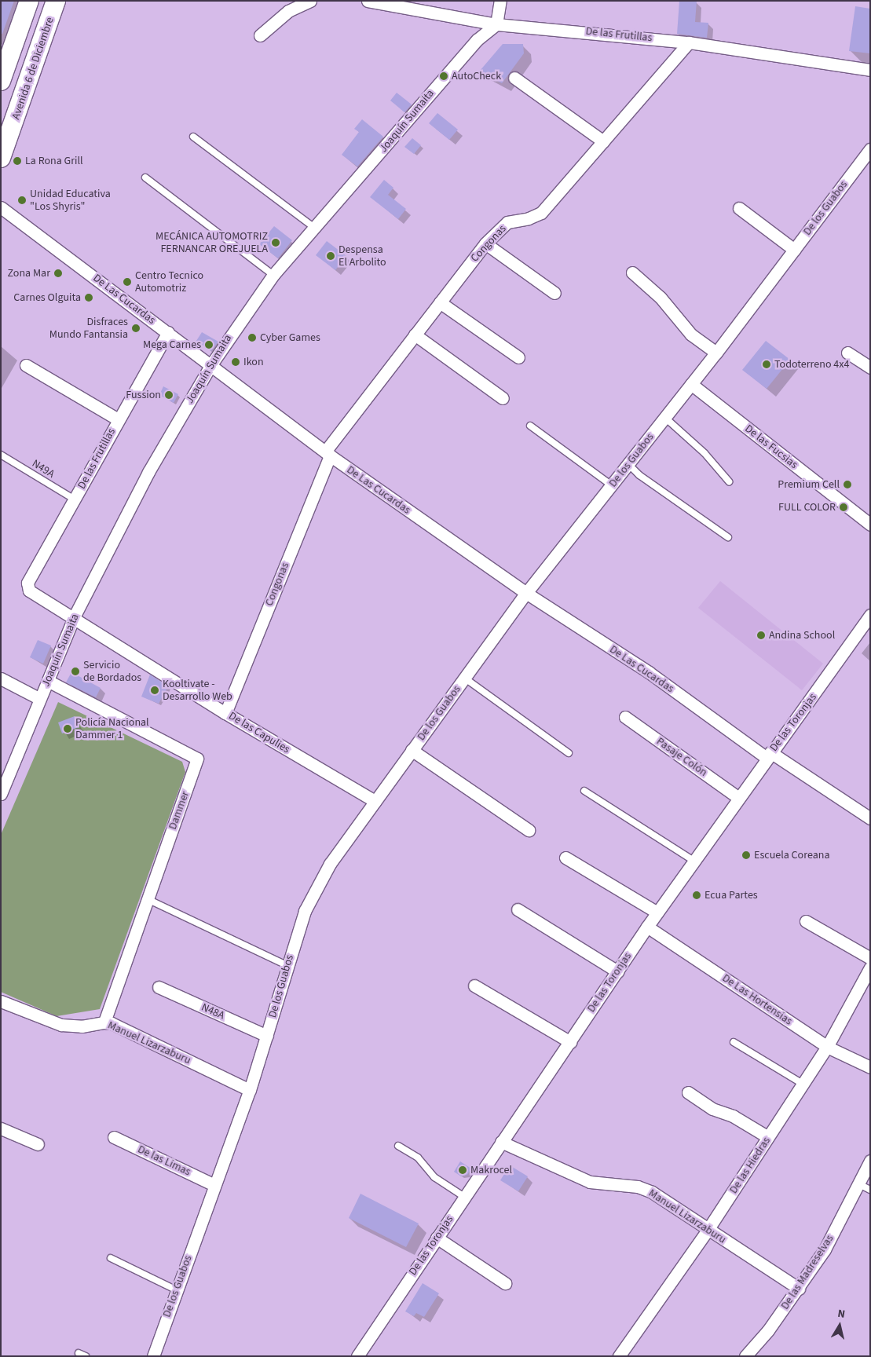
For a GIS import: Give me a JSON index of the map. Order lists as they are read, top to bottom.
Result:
{
  "streets": {
    "main road": ["Avenida 6 de Diciembre"],
    "street": [
      "De las Frutillas",
      "Joaquín Sumaita",
      "De los Guabos",
      "Congonas",
      "De Las Cucardas",
      "De las Fucsias",
      "De las Toronjas",
      "De las Capulies",
      "Pasaje Colón",
      "Dammer",
      "De Las Hortensias",
      "N48A",
      "Manuel Lizarzaburu",
      "De las Limas",
      "De las Hiedras",
      "De las Madreselvas"
    ],
    "lane": ["N49A"]
  },
  "crossings": [
    ["De las Frutillas", "Joaquín Sumaita"],
    ["De las Frutillas", "Congonas"],
    ["De las Frutillas", "De Las Cucardas"],
    ["De las Frutillas", "N49A"],
    ["De las Frutillas", "De las Capulies"],
    ["Joaquín Sumaita", "De Las Cucardas"],
    ["Joaquín Sumaita", "De las Capulies"],
    ["Joaquín Sumaita", "Dammer"],
    ["De los Guabos", "De Las Cucardas"],
    ["De los Guabos", "De las Fucsias"],
    ["De los Guabos", "De las Capulies"],
    ["De los Guabos", "N48A"],
    ["De los Guabos", "Manuel Lizarzaburu"],
    ["De los Guabos", "De las Limas"],
    ["Congonas", "De Las Cucardas"],
    ["Congonas", "De las Capulies"],
    ["De Las Cucardas", "De las Toronjas"],
    ["De las Toronjas", "Pasaje Colón"],
    ["De las Toronjas", "De Las Hortensias"],
    ["De las Toronjas", "Manuel Lizarzaburu"],
    ["Dammer", "Manuel Lizarzaburu"],
    ["De Las Hortensias", "De las Hiedras"],
    ["Manuel Lizarzaburu", "De las Hiedras"],
    ["Manuel Lizarzaburu", "De las Madreselvas"]
  ],
  "places": [
    "AutoCheck",
    "La Rona Grill",
    "Unidad Educativa \"Los Shyris\"",
    "MECÁNICA AUTOMOTRIZ FERNANCAR OREJUELA",
    "Despensa El Arbolito",
    "Zona Mar",
    "Centro Tecnico Automotriz",
    "Carnes Olguita",
    "Disfraces Mundo Fantansia",
    "Cyber Games",
    "Mega Carnes",
    "Ikon",
    "Todoterreno 4x4",
    "Fussion",
    "Premium Cell",
    "FULL COLOR",
    "Andina School",
    "Servicio de Bordados",
    "Kooltivate - Desarrollo Web",
    "Policía Nacional Dammer 1",
    "Escuela Coreana",
    "Ecua Partes",
    "Makrocel"
  ],
  "north": "top"
}
